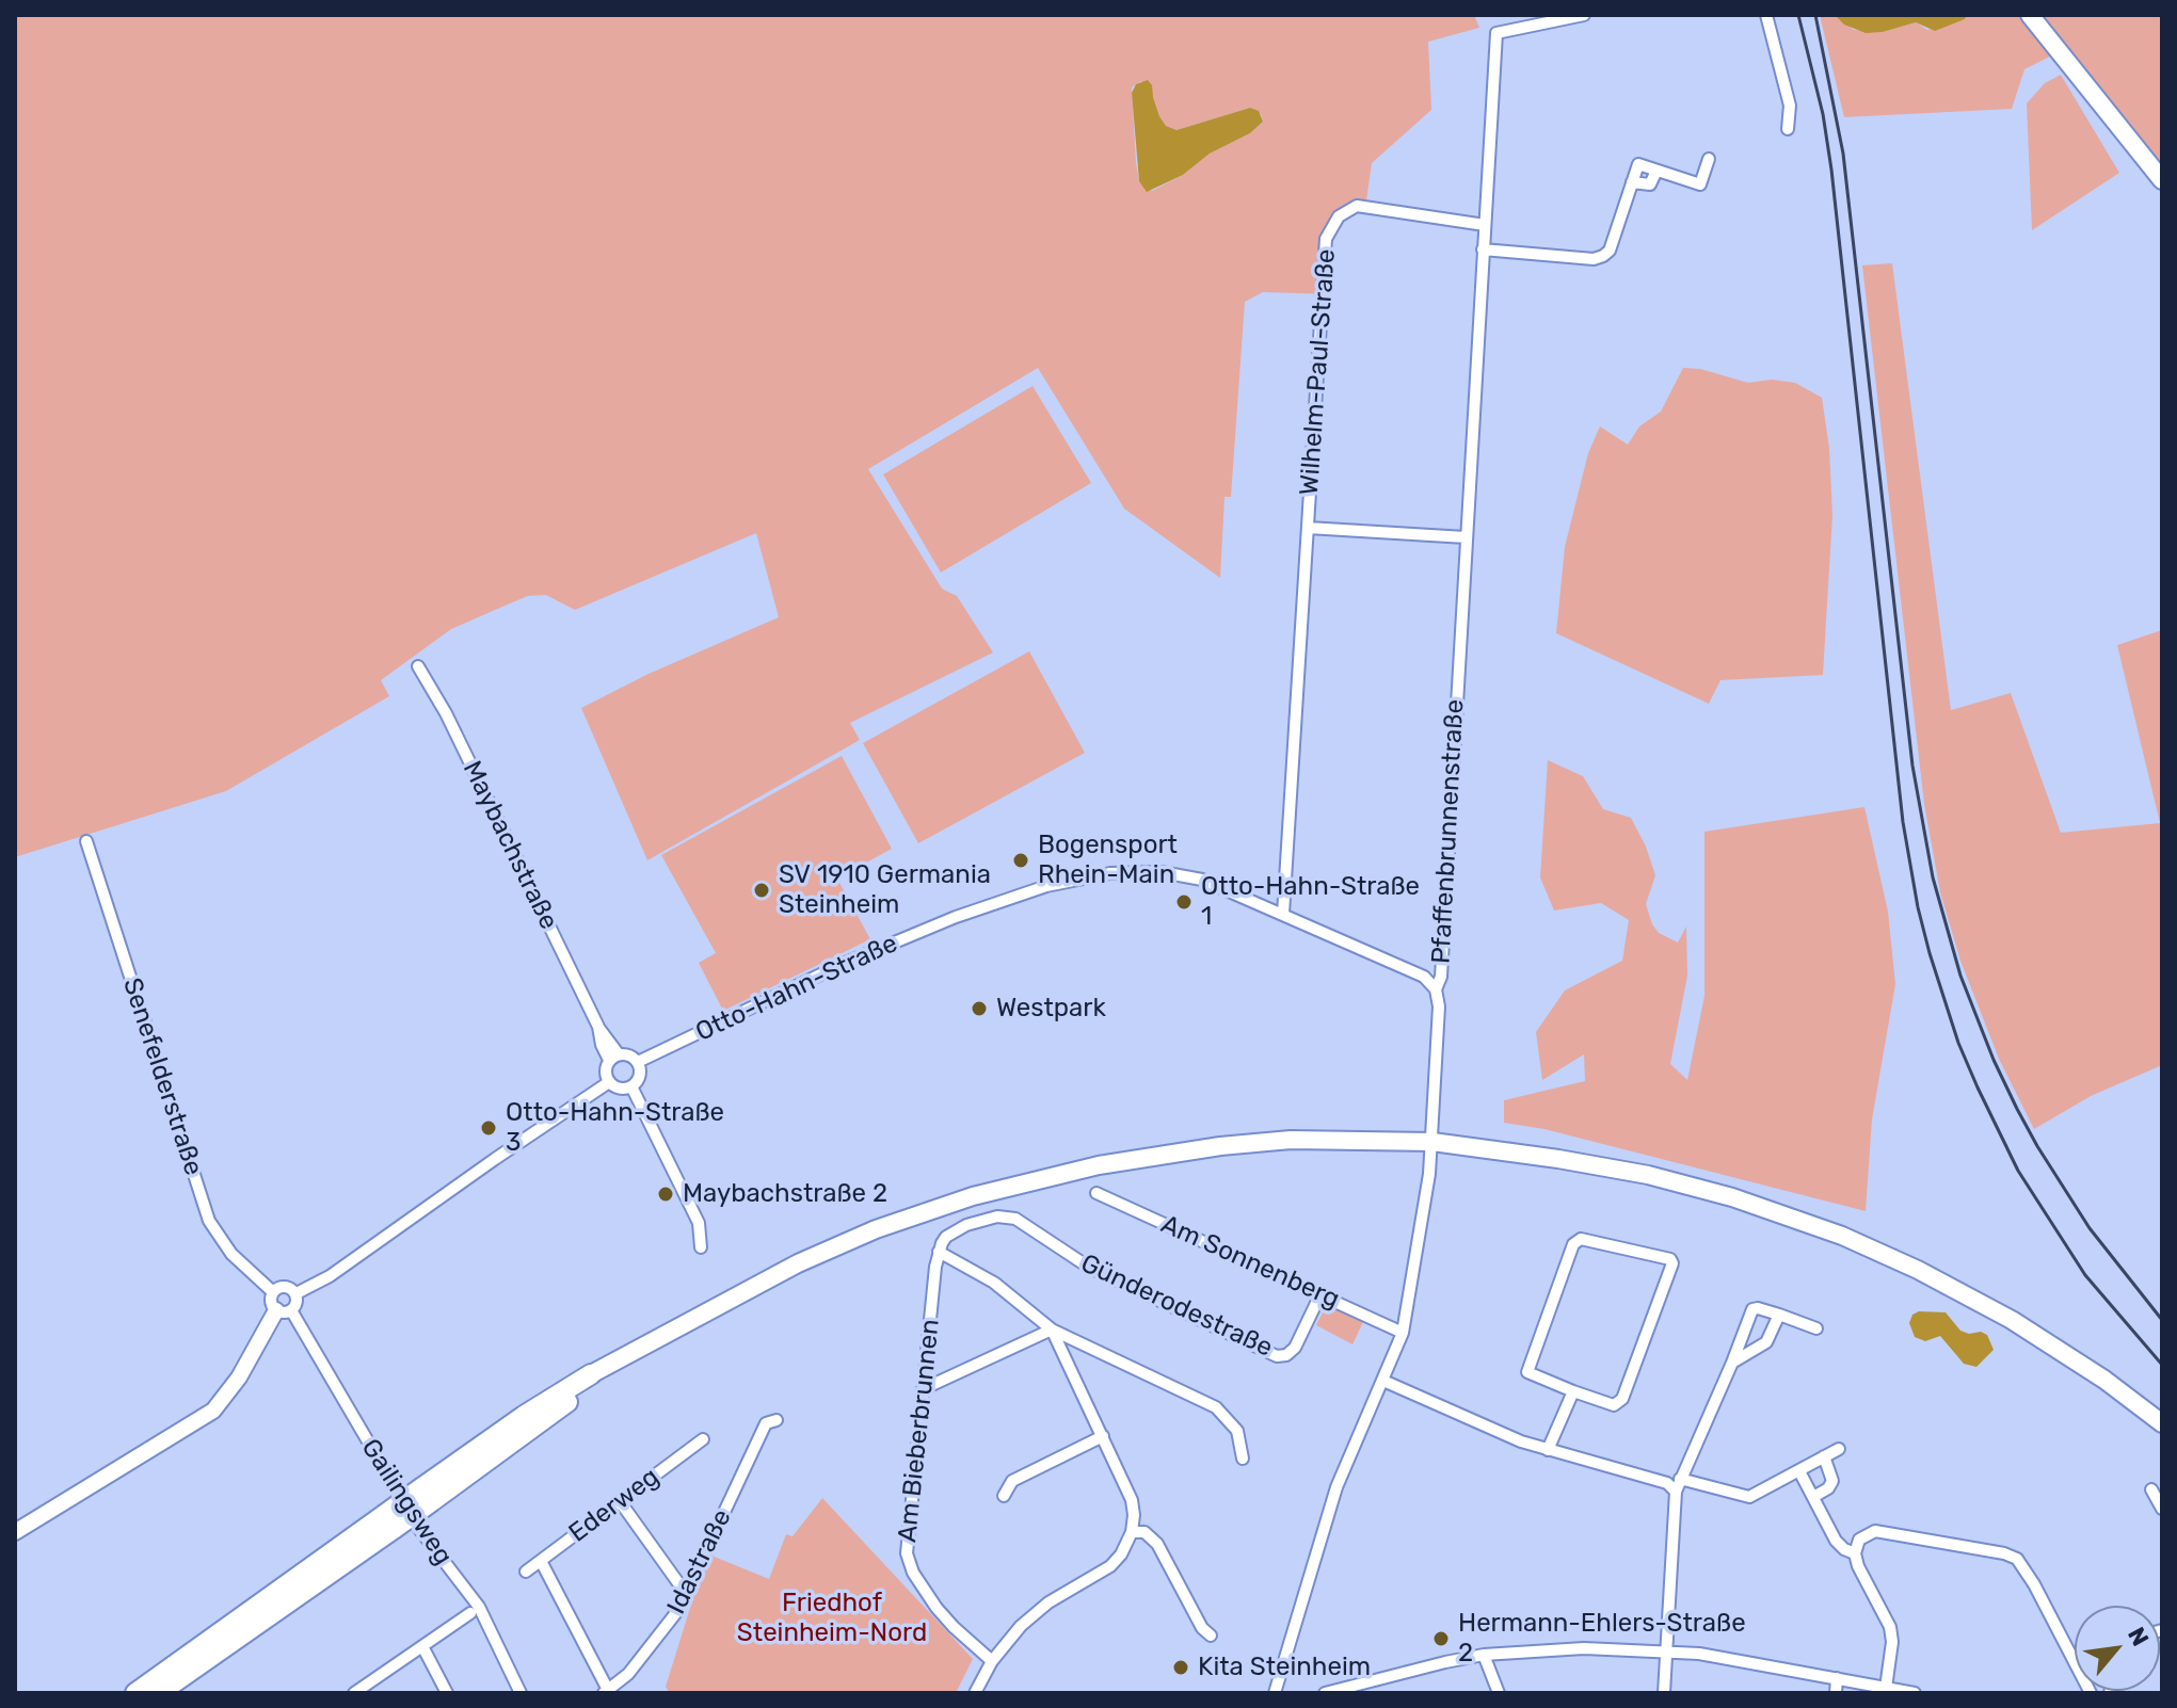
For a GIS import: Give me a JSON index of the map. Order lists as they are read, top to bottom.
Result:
{
  "streets": {
    "street": [
      "Wilhelm-Paul-Straße",
      "Pfaffenbrunnenstraße",
      "Maybachstraße",
      "Otto-Hahn-Straße",
      "Senefelderstraße",
      "Am Sonnenberg",
      "Günderodestraße",
      "Am Bieberbrunnen",
      "Gailingsweg",
      "Ederweg",
      "Idastraße"
    ]
  },
  "crossings": [
    ["Wilhelm-Paul-Straße", "Pfaffenbrunnenstraße"],
    ["Wilhelm-Paul-Straße", "Otto-Hahn-Straße"],
    ["Pfaffenbrunnenstraße", "Otto-Hahn-Straße"],
    ["Pfaffenbrunnenstraße", "Am Sonnenberg"],
    ["Maybachstraße", "Otto-Hahn-Straße"],
    ["Senefelderstraße", "Gailingsweg"],
    ["Am Sonnenberg", "Günderodestraße"],
    ["Günderodestraße", "Am Bieberbrunnen"]
  ],
  "parks": ["Friedhof Steinheim-Nord"],
  "places": [
    "Bogensport Rhein-Main",
    "SV 1910 Germania Steinheim",
    "Otto-Hahn-Straße 1",
    "Westpark",
    "Otto-Hahn-Straße 3",
    "Maybachstraße 2",
    "Hermann-Ehlers-Straße 2",
    "Kita Steinheim"
  ],
  "north": "top right"
}
